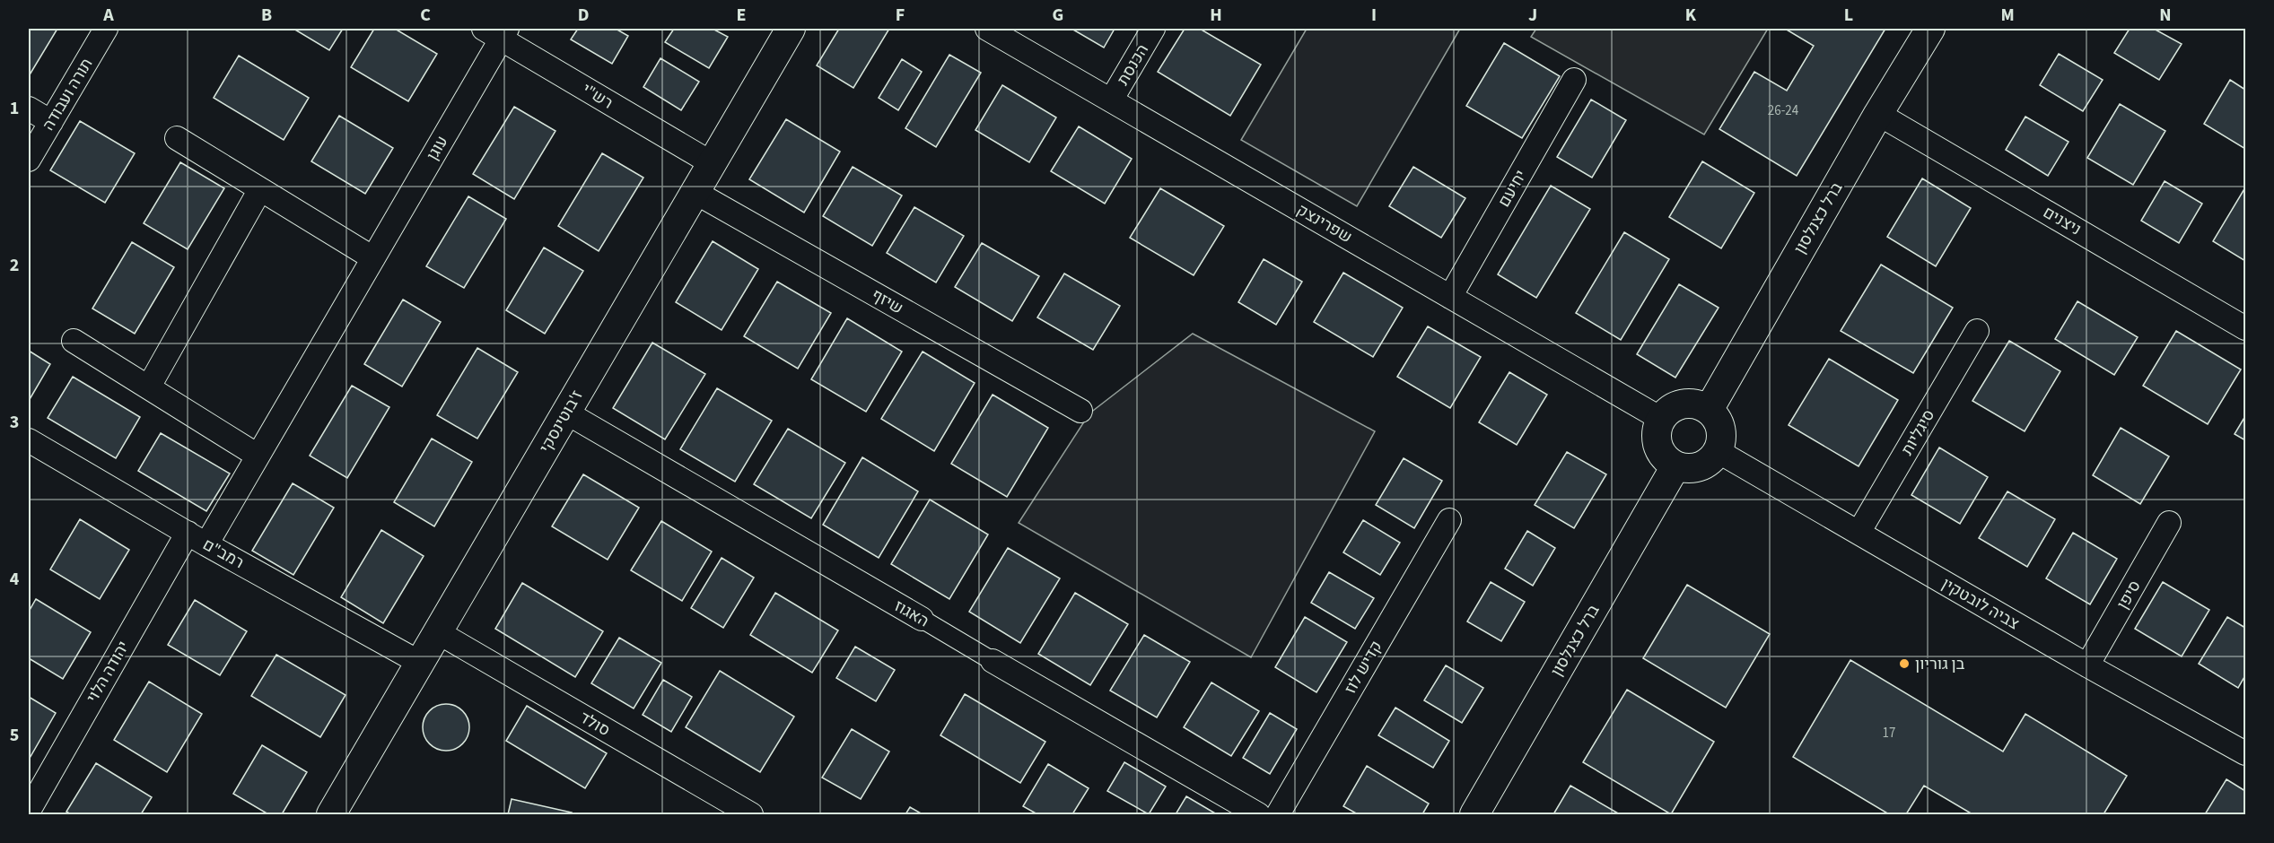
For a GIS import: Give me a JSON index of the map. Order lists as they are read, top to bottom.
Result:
{
  "streets": {
    "street": [
      "הכנסת",
      "תורה ועבודה",
      "רש\"י",
      "עוגן",
      "יחיעם",
      "ברל כצנלסון",
      "ניצנים",
      "שפרינצק",
      "שיזף",
      "ז'בוטינסקי",
      "סיגליות",
      "רמב\"ם",
      "סיפן",
      "צביה לובטקין",
      "האגוז",
      "קדיש לוז",
      "יהודה הלוי",
      "סולד"
    ]
  },
  "crossings": [
    ["הכנסת", "שפרינצק"],
    ["רש\"י", "עוגן"],
    ["רש\"י", "ז'בוטינסקי"],
    ["עוגן", "רמב\"ם"],
    ["עוגן", "יהודה הלוי"],
    ["יחיעם", "שפרינצק"],
    ["ברל כצנלסון", "ניצנים"],
    ["ברל כצנלסון", "שפרינצק"],
    ["ברל כצנלסון", "צביה לובטקין"],
    ["שפרינצק", "צביה לובטקין"],
    ["שיזף", "ז'בוטינסקי"],
    ["ז'בוטינסקי", "רמב\"ם"],
    ["ז'בוטינסקי", "האגוז"],
    ["ז'בוטינסקי", "סולד"],
    ["סיגליות", "צביה לובטקין"],
    ["רמב\"ם", "יהודה הלוי"],
    ["סיפן", "צביה לובטקין"]
  ],
  "places": ["בן גוריון"],
  "house_numbers": ["26-24", "17"],
  "grid": {
    "columns": [
      "A",
      "B",
      "C",
      "D",
      "E",
      "F",
      "G",
      "H",
      "I",
      "J",
      "K",
      "L",
      "M",
      "N"
    ],
    "rows": [
      "1",
      "2",
      "3",
      "4",
      "5"
    ]
  }
}
